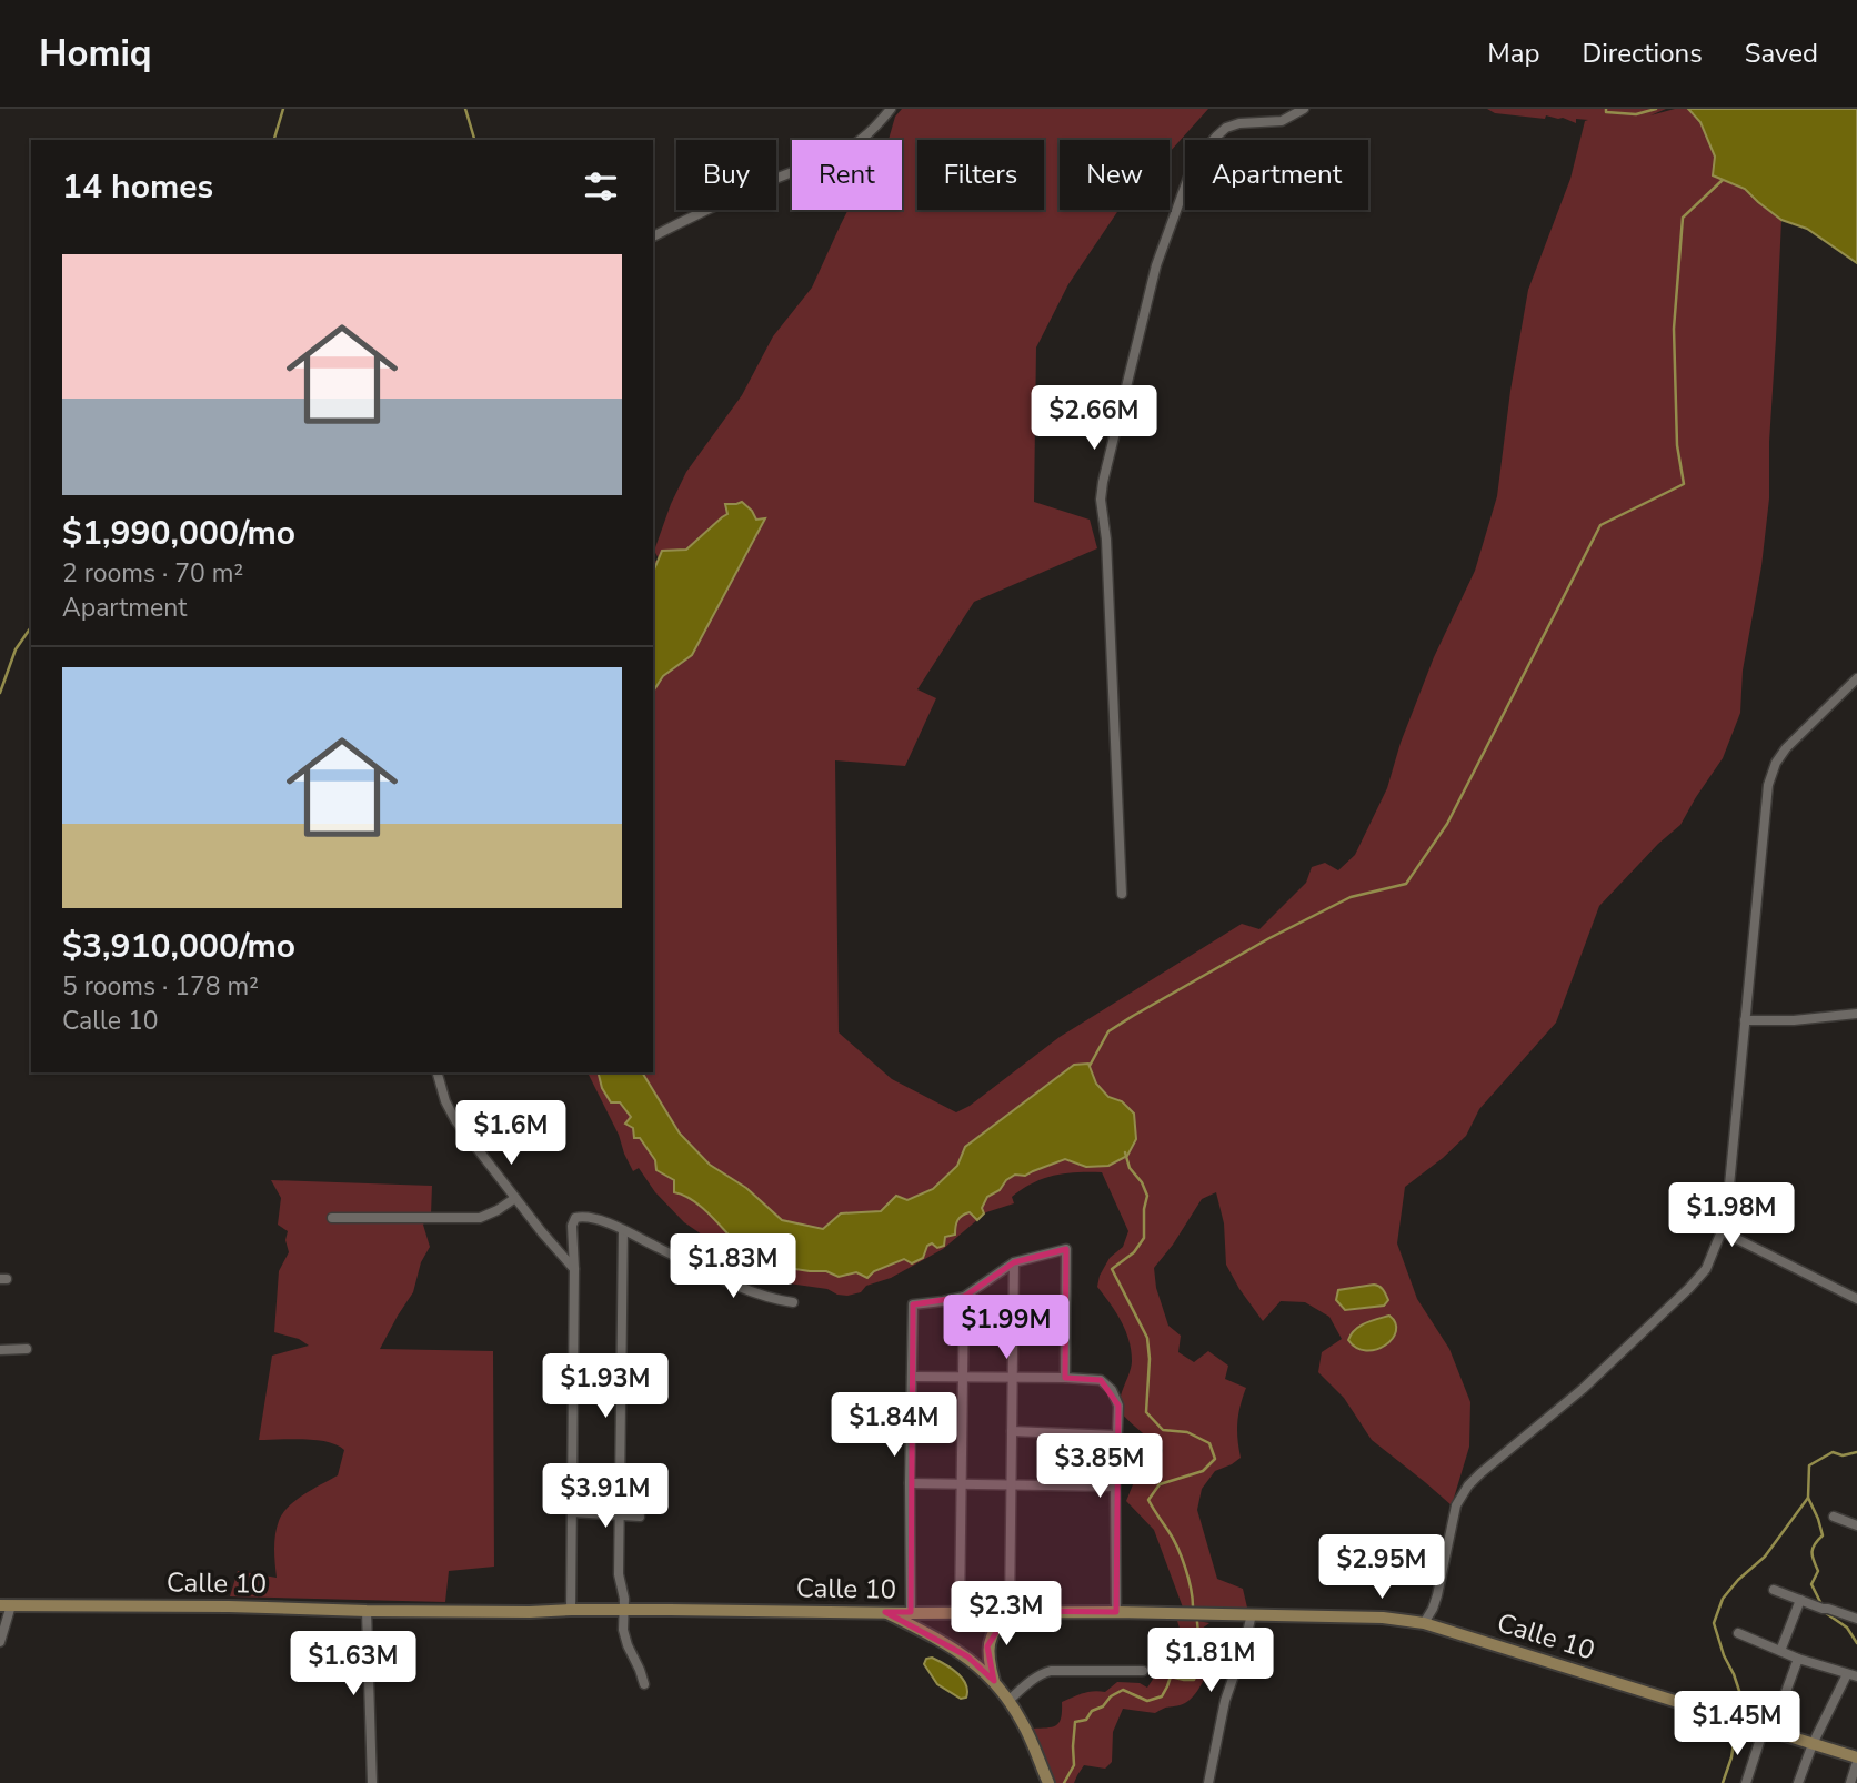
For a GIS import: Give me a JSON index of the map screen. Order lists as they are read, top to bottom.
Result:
{
  "streets": {
    "main road": ["Calle 10"]
  },
  "page": {
    "header": "Homiq",
    "nav": ["Map", "Directions", "Saved"],
    "chip": [
      "Buy",
      "Rent",
      "Filters",
      "New",
      "Apartment"
    ],
    "heading": "14 homes",
    "list": [
      {
        "name": "$1,990,000/mo",
        "note": "2 rooms · 70 m² · Apartment"
      },
      {
        "name": "$3,910,000/mo",
        "note": "5 rooms · 178 m² · Calle 10"
      }
    ],
    "price": [
      "$2.66M",
      "$1.6M",
      "$1.98M",
      "$1.83M",
      "$1.99M",
      "$1.93M",
      "$1.84M",
      "$3.85M",
      "$3.91M",
      "$2.95M",
      "$2.3M",
      "$1.81M",
      "$1.63M",
      "$1.45M"
    ]
  }
}
